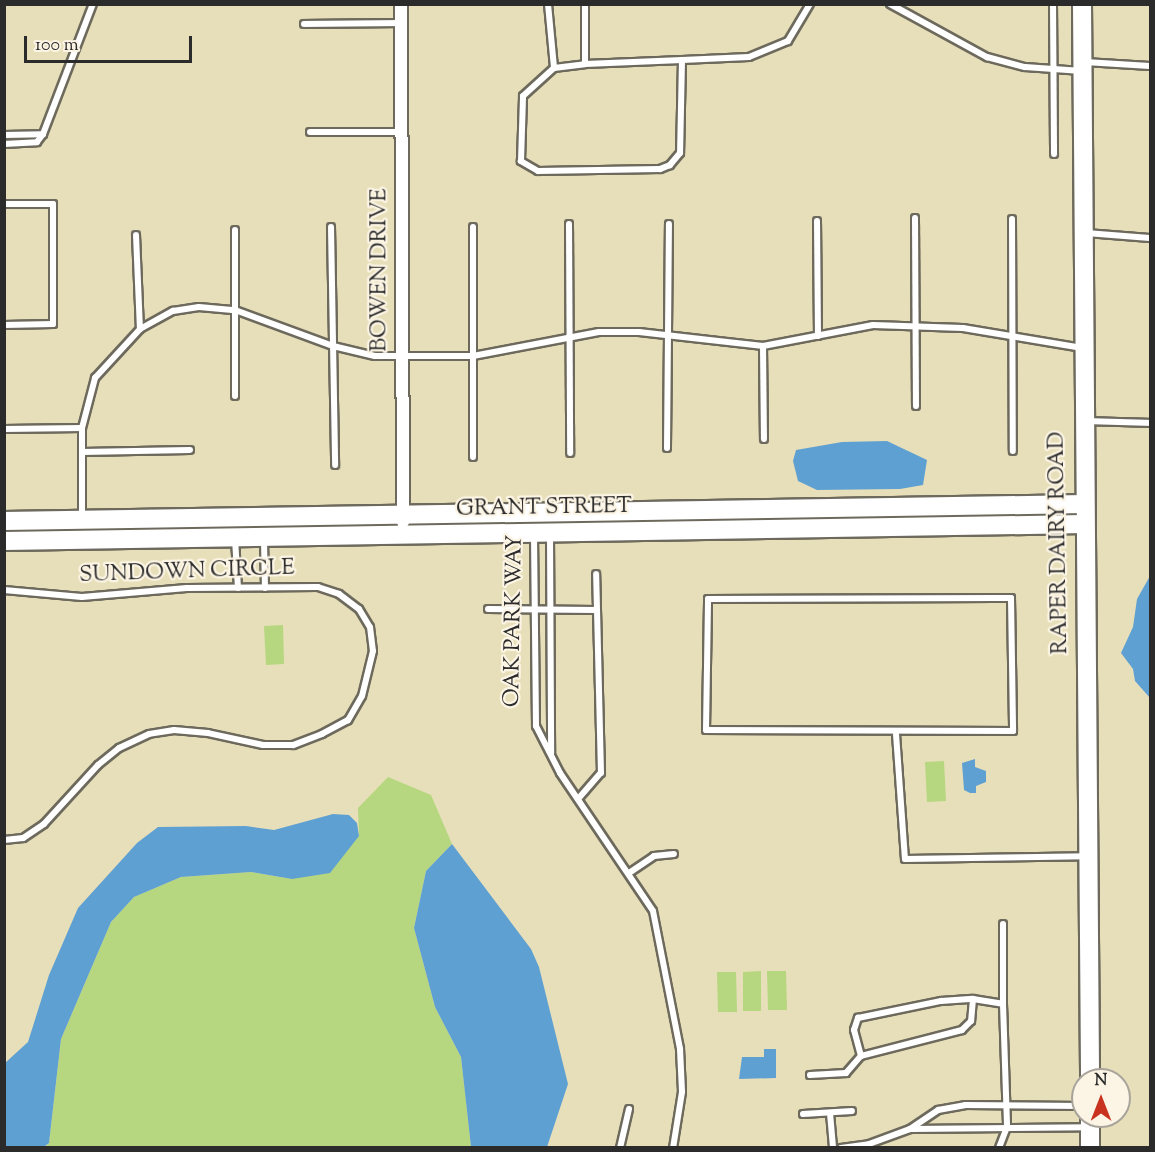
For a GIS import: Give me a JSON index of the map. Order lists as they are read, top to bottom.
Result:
{
  "streets": {
    "street": [
      "BOWEN DRIVE",
      "GRANT STREET",
      "RAPER DAIRY ROAD",
      "OAK PARK WAY"
    ],
    "lane": ["SUNDOWN CIRCLE"]
  },
  "crossings": [
    ["BOWEN DRIVE", "GRANT STREET"],
    ["GRANT STREET", "RAPER DAIRY ROAD"],
    ["GRANT STREET", "OAK PARK WAY"]
  ],
  "scale_bar": "100 m",
  "north": "top"
}
